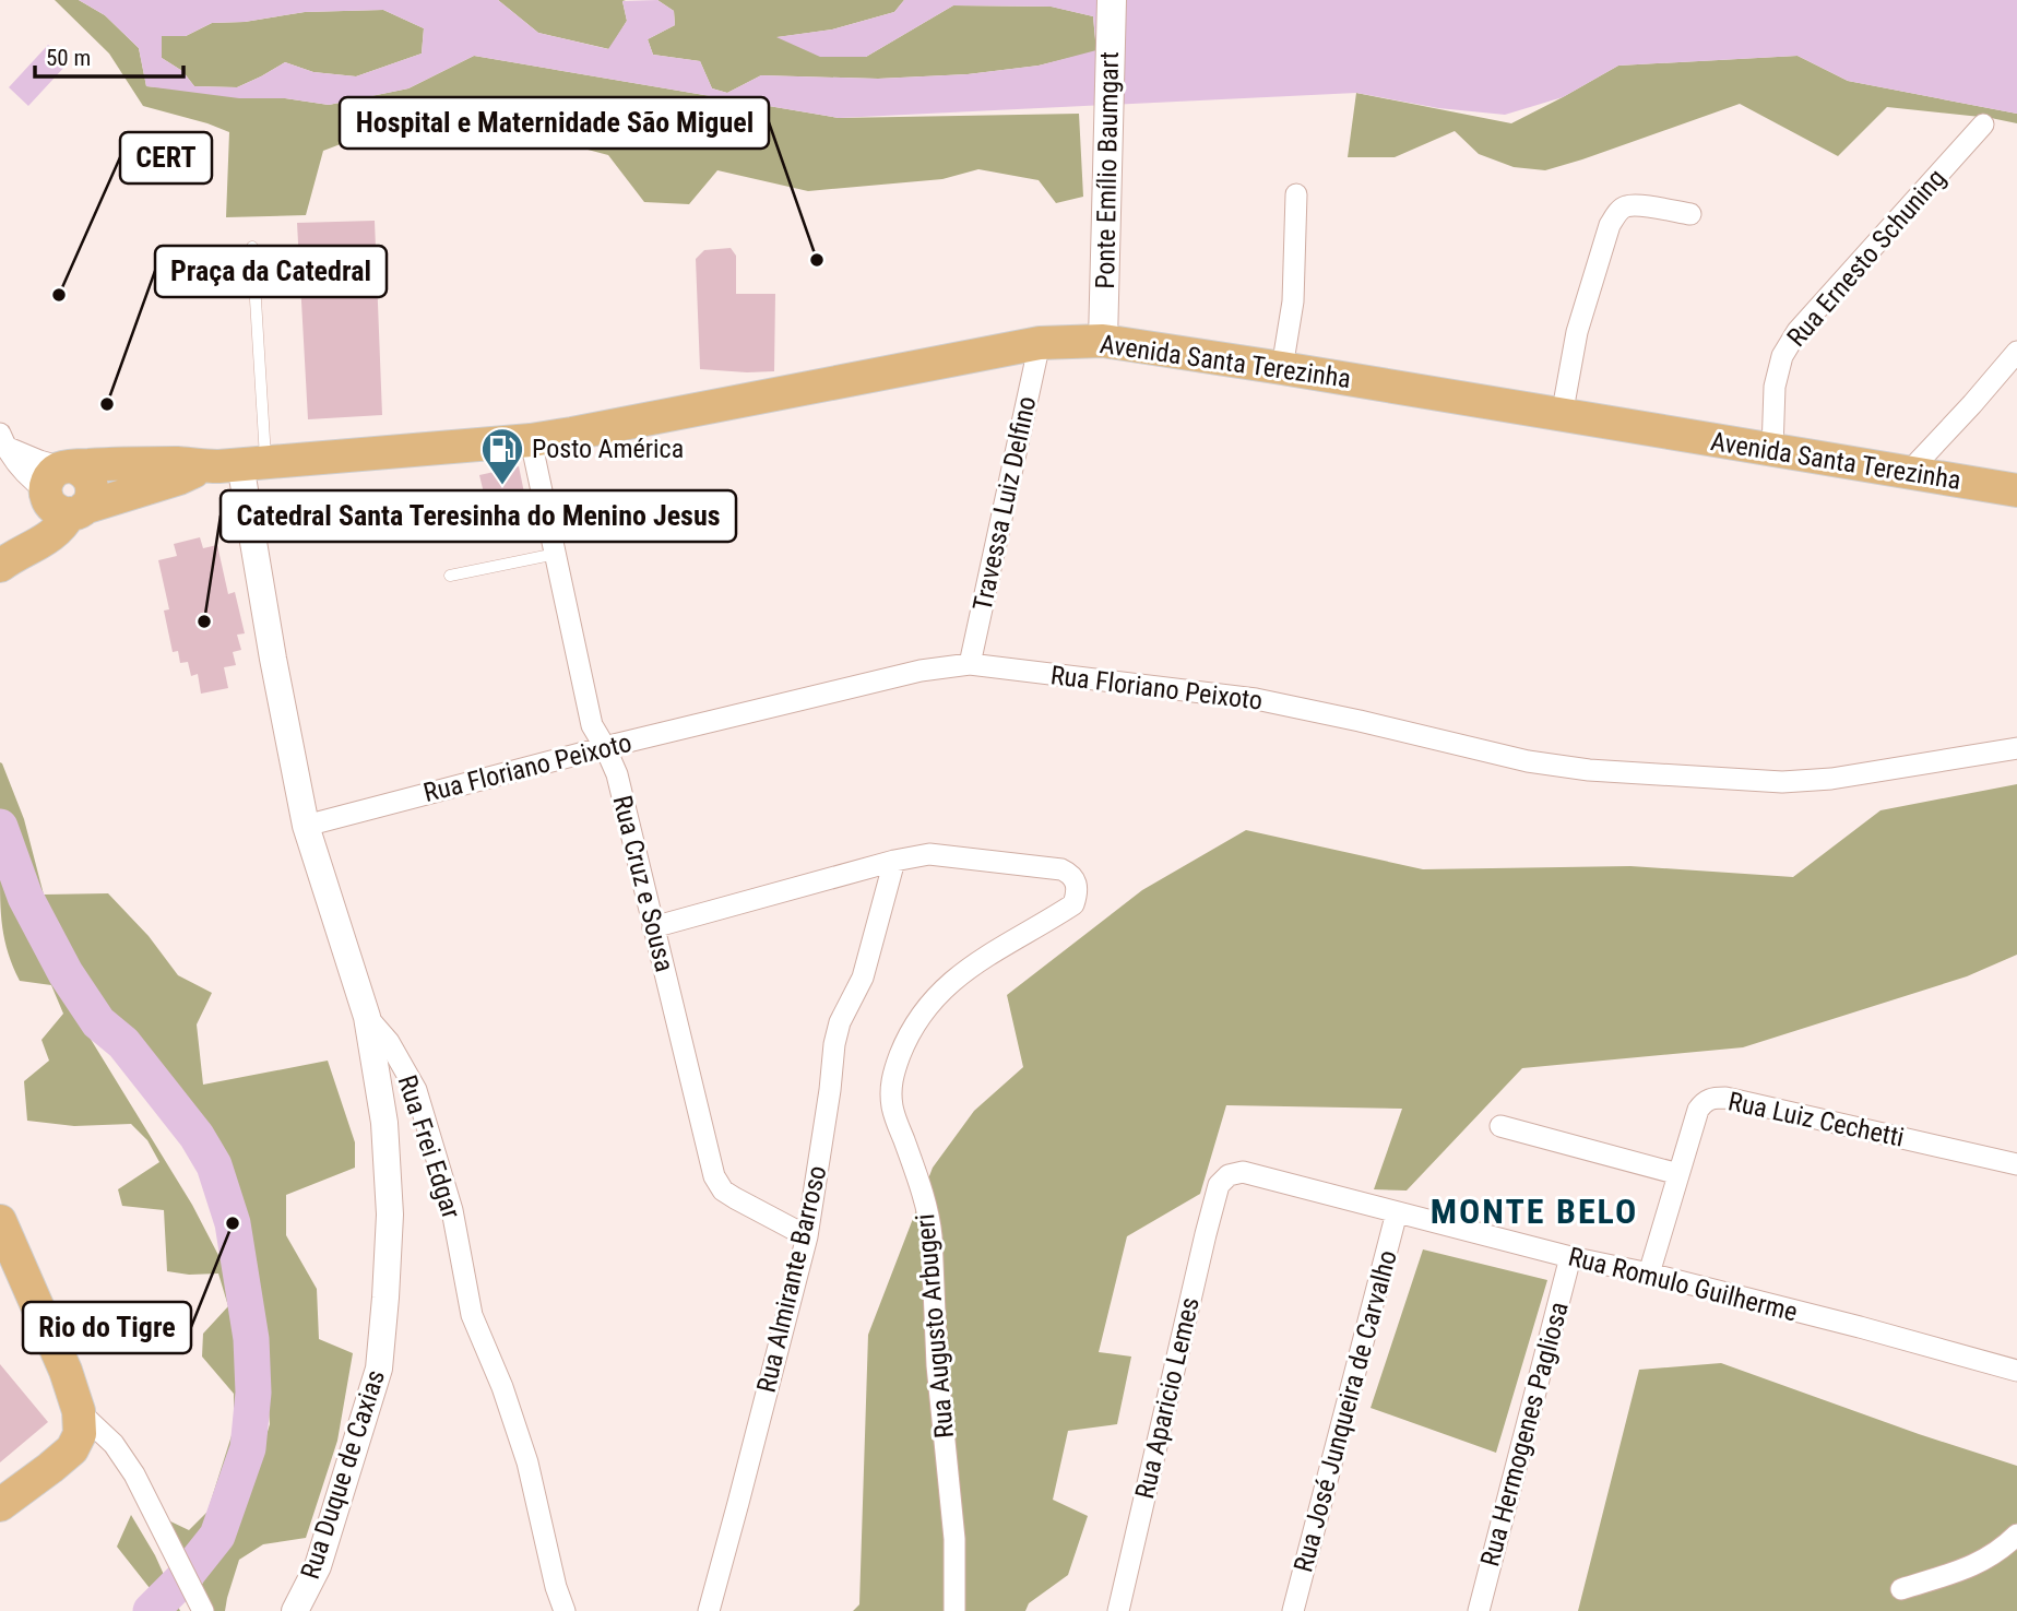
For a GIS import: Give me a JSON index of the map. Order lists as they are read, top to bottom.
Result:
{
  "streets": {
    "main road": ["Ponte Emílio Baumgart", "Avenida Santa Terezinha"],
    "street": [
      "Rua Ernesto Schuning",
      "Travessa Luiz Delfino",
      "Rua Floriano Peixoto",
      "Rua Cruz e Sousa",
      "Rua Luiz Cechetti",
      "Rua Frei Edgar",
      "Rua Almirante Barroso",
      "Rua Romulo Guilherme",
      "Rua Augusto Arbugeri",
      "Rua Aparicio Lemes",
      "Rua José Junqueira de Carvalho",
      "Rua Hermogenes Pagliosa",
      "Rua Duque de Caxias"
    ]
  },
  "crossings": [
    ["Ponte Emílio Baumgart", "Avenida Santa Terezinha"],
    ["Rua Ernesto Schuning", "Avenida Santa Terezinha"],
    ["Avenida Santa Terezinha", "Travessa Luiz Delfino"],
    ["Avenida Santa Terezinha", "Rua Cruz e Sousa"],
    ["Avenida Santa Terezinha", "Rua Frei Edgar"],
    ["Travessa Luiz Delfino", "Rua Floriano Peixoto"],
    ["Rua Floriano Peixoto", "Rua Cruz e Sousa"],
    ["Rua Floriano Peixoto", "Rua Frei Edgar"],
    ["Rua Cruz e Sousa", "Rua Almirante Barroso"],
    ["Rua Cruz e Sousa", "Rua Augusto Arbugeri"],
    ["Rua Luiz Cechetti", "Rua Romulo Guilherme"],
    ["Rua Frei Edgar", "Rua Duque de Caxias"],
    ["Rua Almirante Barroso", "Rua Augusto Arbugeri"],
    ["Rua Romulo Guilherme", "Rua Aparicio Lemes"],
    ["Rua Romulo Guilherme", "Rua José Junqueira de Carvalho"],
    ["Rua Romulo Guilherme", "Rua Hermogenes Pagliosa"]
  ],
  "districts": ["MONTE BELO"],
  "places": {
    "other": [
      "Hospital e Maternidade São Miguel",
      "CERT",
      "Praça da Catedral",
      "Catedral Santa Teresinha do Menino Jesus",
      "Rio do Tigre"
    ],
    "fuel station": ["Posto América"]
  },
  "scale_bar": "50 m"
}
